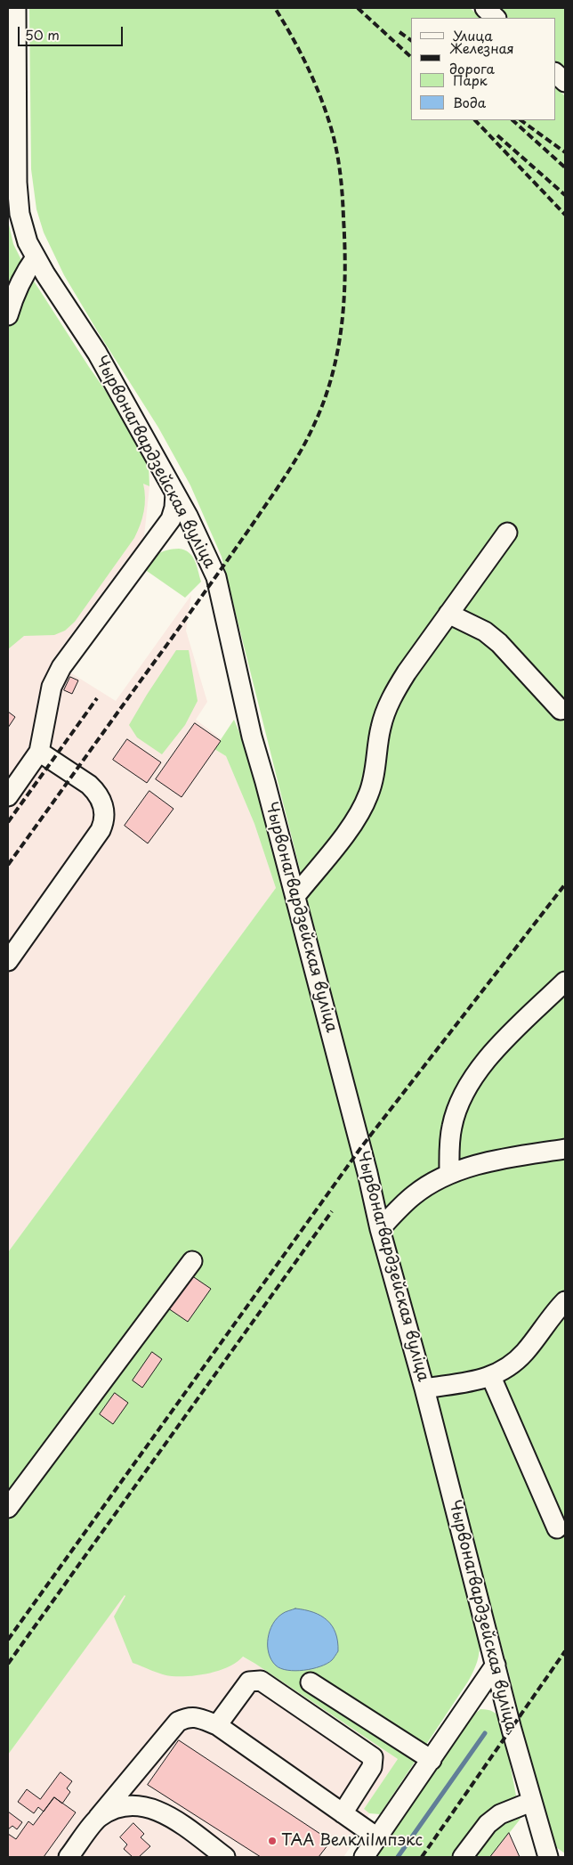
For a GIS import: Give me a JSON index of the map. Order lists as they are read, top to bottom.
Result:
{
  "streets": {
    "street": ["Чырвонагвардзейская вуліца"]
  },
  "places": ["ТАА ВелкліІмпэкс"],
  "legend": [
    "Улица",
    "Железная дорога",
    "Парк",
    "Вода"
  ],
  "scale_bar": "50 m"
}
